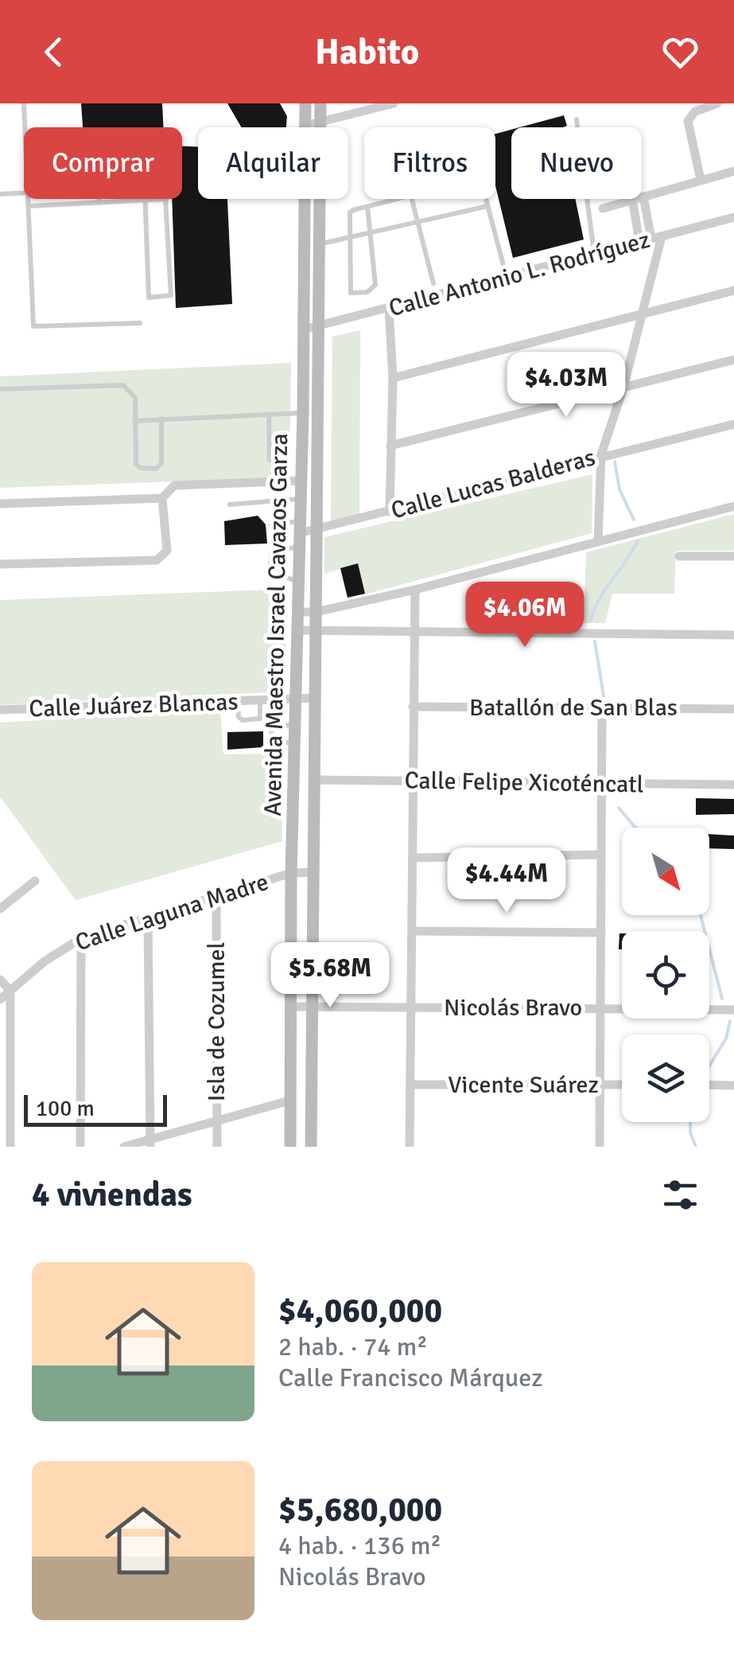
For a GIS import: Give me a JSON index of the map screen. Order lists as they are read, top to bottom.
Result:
{
  "streets": {
    "main road": ["Avenida Maestro Israel Cavazos Garza"],
    "street": [
      "Calle Antonio L. Rodríguez",
      "Calle Lucas Balderas",
      "Calle Juárez Blancas",
      "Batallón de San Blas",
      "Calle Felipe Xicoténcatl",
      "Calle Laguna Madre",
      "Nicolás Bravo",
      "Isla de Cozumel",
      "Vicente Suárez"
    ]
  },
  "crossings": [
    ["Calle Antonio L. Rodríguez", "Avenida Maestro Israel Cavazos Garza"],
    ["Calle Lucas Balderas", "Avenida Maestro Israel Cavazos Garza"],
    ["Avenida Maestro Israel Cavazos Garza", "Calle Juárez Blancas"],
    ["Avenida Maestro Israel Cavazos Garza", "Calle Felipe Xicoténcatl"],
    ["Avenida Maestro Israel Cavazos Garza", "Calle Laguna Madre"],
    ["Avenida Maestro Israel Cavazos Garza", "Nicolás Bravo"],
    ["Calle Laguna Madre", "Isla de Cozumel"]
  ],
  "scale_bar": "100 m",
  "north": "bottom right",
  "page": {
    "header": "Habito",
    "chip": [
      "Comprar",
      "Alquilar",
      "Filtros",
      "Nuevo"
    ],
    "price": [
      "$4.03M",
      "$4.06M",
      "$4.44M",
      "$5.68M"
    ],
    "scale": "100 m",
    "heading": "4 viviendas",
    "list": [
      {
        "name": "$4,060,000",
        "note": "2 hab. · 74 m² · Calle Francisco Márquez"
      },
      {
        "name": "$5,680,000",
        "note": "4 hab. · 136 m² · Nicolás Bravo"
      }
    ]
  }
}
